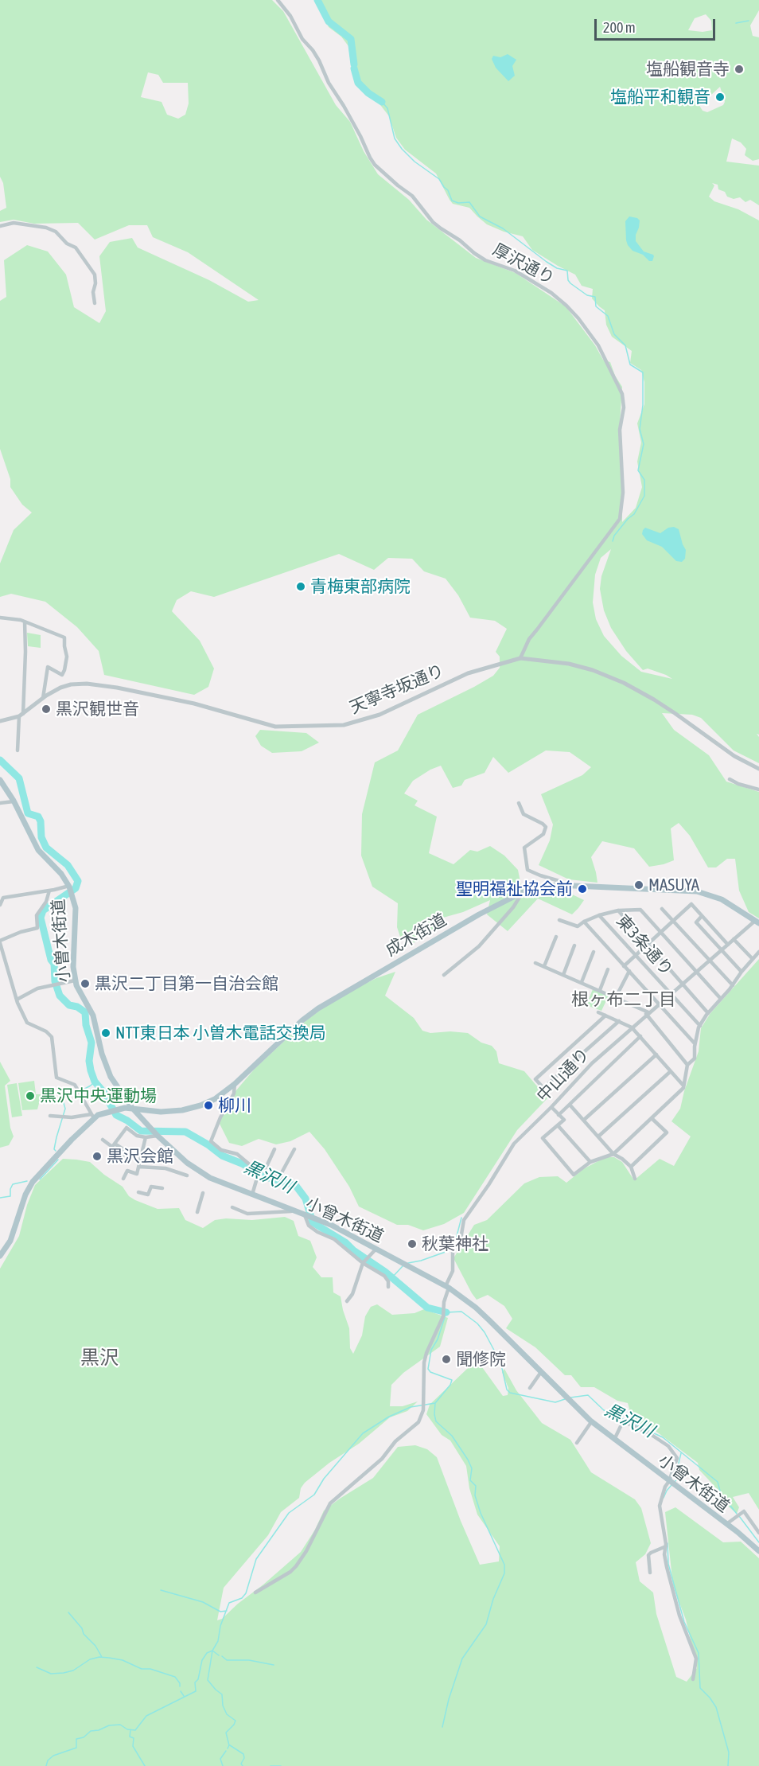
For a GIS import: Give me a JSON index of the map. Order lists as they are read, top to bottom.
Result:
{
  "streets": {
    "main road": ["成木街道", "小曽木街道", "小曾木街道"],
    "street": [
      "厚沢通り",
      "天寧寺坂通り",
      "東3条通り",
      "中山通り"
    ]
  },
  "crossings": [
    ["厚沢通り", "天寧寺坂通り"],
    ["成木街道", "小曽木街道"],
    ["成木街道", "中山通り"],
    ["成木街道", "小曾木街道"],
    ["小曽木街道", "小曾木街道"],
    ["東3条通り", "中山通り"],
    ["中山通り", "小曾木街道"]
  ],
  "districts": ["根ヶ布二丁目", "黒沢"],
  "water": ["黒沢川"],
  "places": [
    "塩船観音寺",
    "塩船平和観音",
    "青梅東部病院",
    "黒沢観世音",
    "MASUYA",
    "聖明福祉協会前",
    "黒沢二丁目第一自治会館",
    "NTT東日本 小曽木電話交換局",
    "黒沢中央運動場",
    "柳川",
    "黒沢会館",
    "秋葉神社",
    "聞修院"
  ],
  "scale_bar": "200 m"
}
